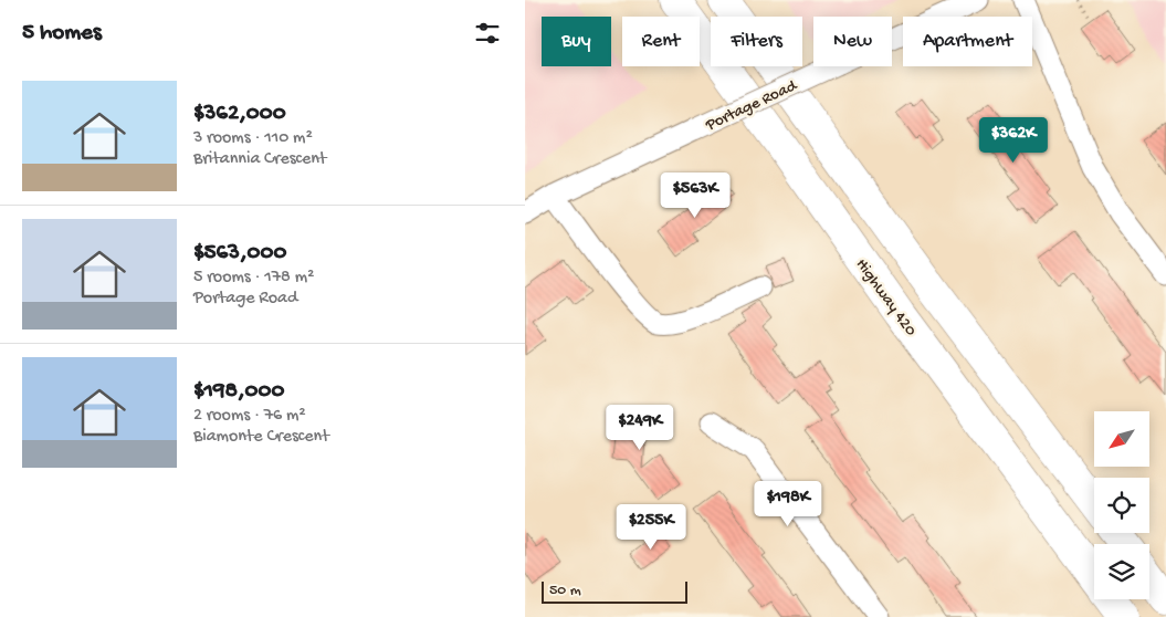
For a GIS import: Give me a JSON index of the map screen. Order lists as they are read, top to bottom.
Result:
{
  "streets": {
    "highway": ["Highway 420"],
    "street": ["Portage Road"]
  },
  "scale_bar": "50 m",
  "north": "bottom left",
  "page": {
    "heading": "5 homes",
    "chip": [
      "Buy",
      "Rent",
      "Filters",
      "New",
      "Apartment"
    ],
    "list": [
      {
        "name": "$362,000",
        "note": "3 rooms · 110 m² · Britannia Crescent"
      },
      {
        "name": "$563,000",
        "note": "5 rooms · 178 m² · Portage Road"
      },
      {
        "name": "$198,000",
        "note": "2 rooms · 76 m² · Biamonte Crescent"
      }
    ],
    "price": [
      "$362K",
      "$563K",
      "$249K",
      "$198K",
      "$255K"
    ],
    "scale": "50 m"
  }
}
